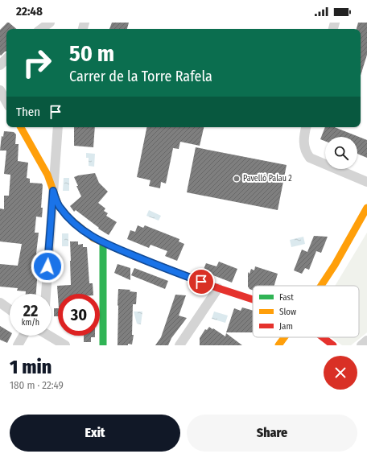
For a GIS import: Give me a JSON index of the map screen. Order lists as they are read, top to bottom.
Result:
{
  "places": ["Pavelló Palau 2"],
  "legend": ["Fast", "Slow", "Jam"],
  "page": {
    "status": "22:48",
    "turn": ["50 m", "Carrer de la Torre Rafela"],
    "then": "Then",
    "speed": "22 km/h",
    "limit": "30",
    "heading": ["1 min", "180 m · 22:49"],
    "buttons": ["Exit", "Share"]
  }
}
